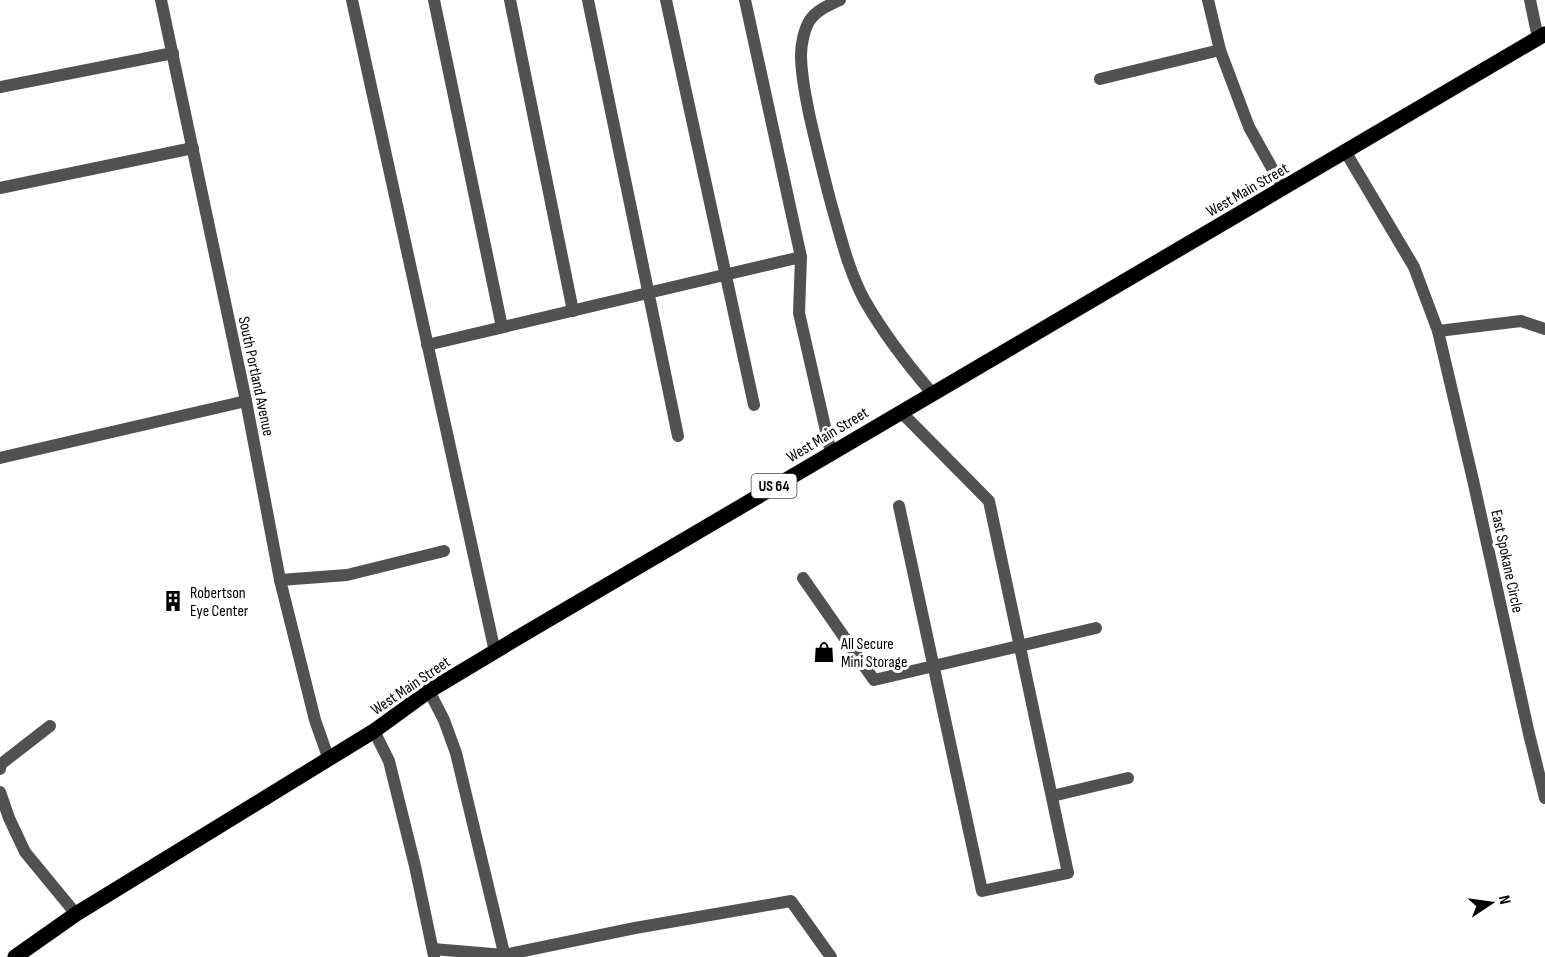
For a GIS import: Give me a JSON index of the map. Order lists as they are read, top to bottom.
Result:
{
  "streets": {
    "main road": ["West Main Street", "US 64"],
    "street": ["South Portland Avenue", "East Spokane Circle"]
  },
  "crossings": [
    ["West Main Street", "South Portland Avenue"],
    ["West Main Street", "East Spokane Circle"]
  ],
  "places": {
    "building": ["Robertson Eye Center"],
    "shop": ["All Secure Mini Storage"]
  },
  "north": "right"
}
